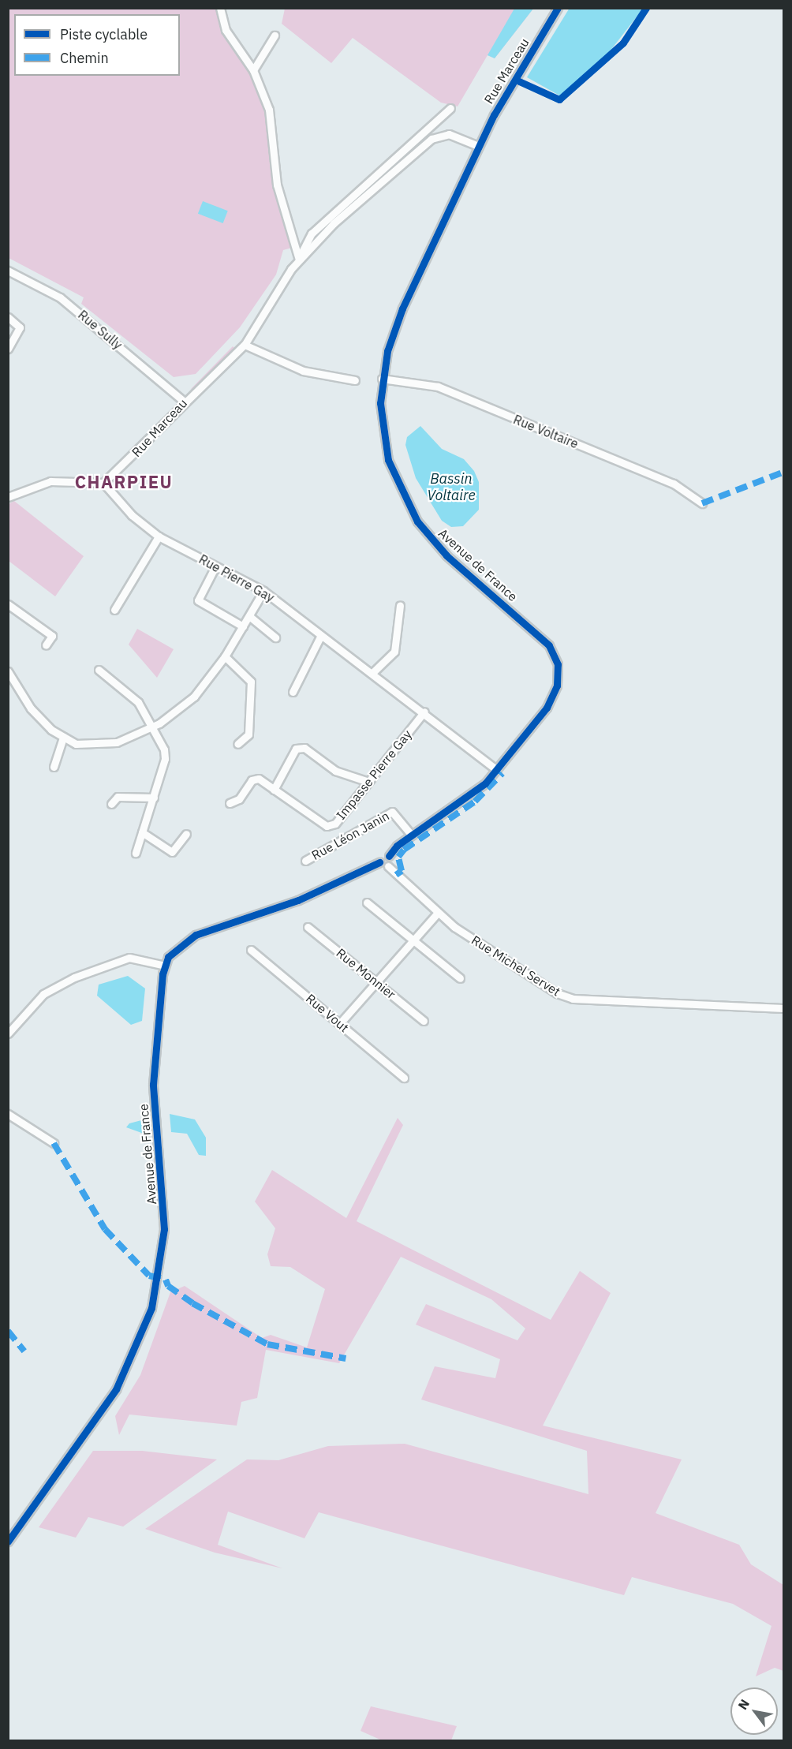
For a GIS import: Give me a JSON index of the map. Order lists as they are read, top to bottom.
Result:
{
  "streets": {
    "street": [
      "Rue Marceau",
      "Rue Sully",
      "Rue Voltaire",
      "Avenue de France",
      "Rue Pierre Gay",
      "Impasse Pierre Gay",
      "Rue Léon Janin",
      "Rue Michel Servet",
      "Rue Monnier",
      "Rue Vout"
    ]
  },
  "crossings": [
    ["Rue Marceau", "Rue Sully"],
    ["Rue Marceau", "Avenue de France"],
    ["Rue Marceau", "Rue Pierre Gay"],
    ["Rue Voltaire", "Avenue de France"],
    ["Avenue de France", "Rue Pierre Gay"],
    ["Avenue de France", "Rue Léon Janin"],
    ["Avenue de France", "Rue Michel Servet"],
    ["Rue Pierre Gay", "Impasse Pierre Gay"]
  ],
  "districts": ["CHARPIEU"],
  "water": ["Bassin Voltaire"],
  "legend": ["Piste cyclable", "Chemin"],
  "north": "top left"
}
